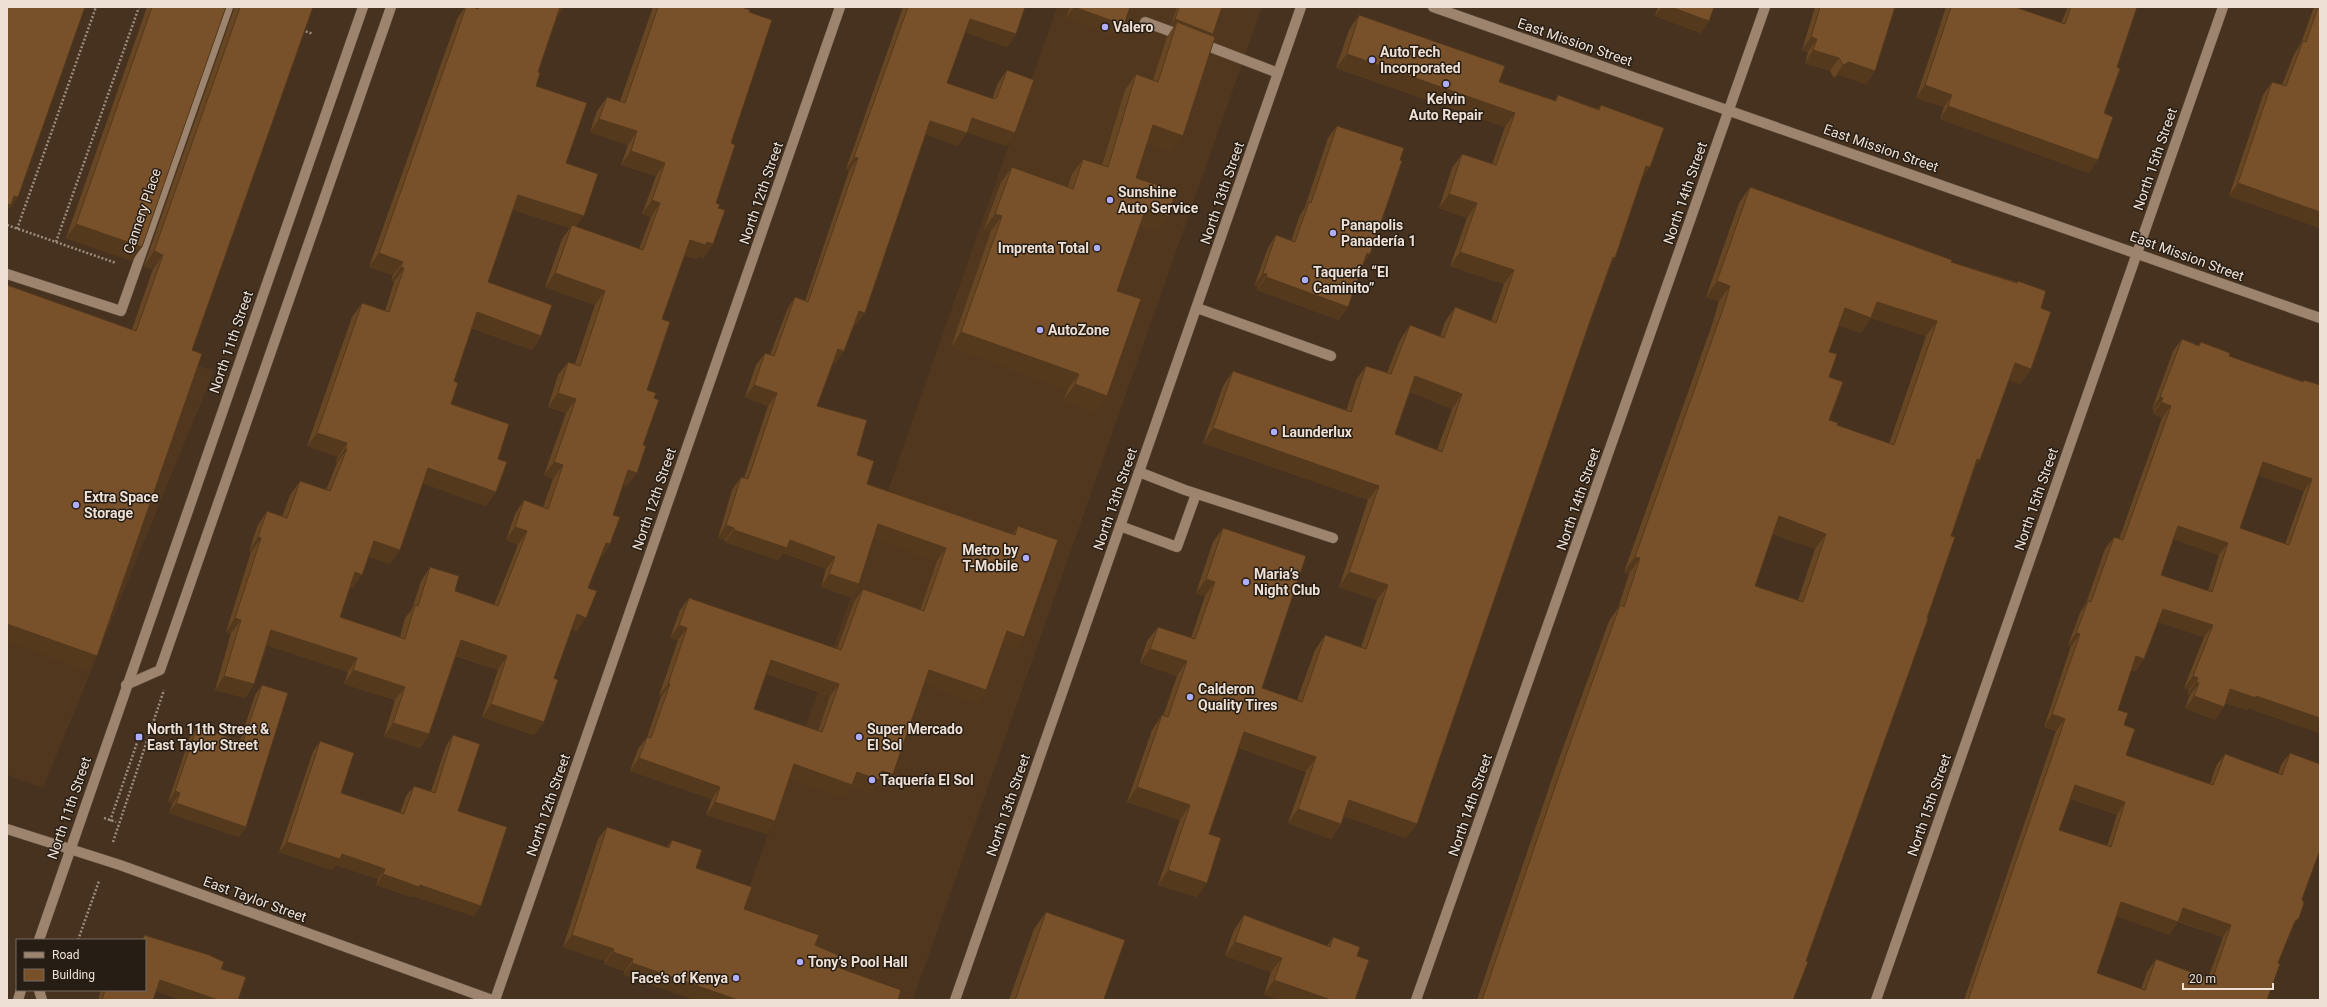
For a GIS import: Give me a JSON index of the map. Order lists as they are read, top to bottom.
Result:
{
  "streets": {
    "street": [
      "East Mission Street",
      "North 15th Street",
      "North 12th Street",
      "North 13th Street",
      "North 14th Street",
      "Cannery Place",
      "North 11th Street",
      "East Taylor Street"
    ]
  },
  "crossings": [
    ["East Mission Street", "North 15th Street"],
    ["East Mission Street", "North 14th Street"],
    ["North 12th Street", "East Taylor Street"],
    ["North 11th Street", "East Taylor Street"]
  ],
  "places": {
    "other": [
      "Valero",
      "AutoTech Incorporated",
      "Kelvin Auto Repair",
      "Sunshine Auto Service",
      "Panapolis Panadería 1",
      "Imprenta Total",
      "Taquería “El Caminito”",
      "AutoZone",
      "Launderlux",
      "Extra Space Storage",
      "Metro by T-Mobile",
      "Maria’s Night Club",
      "Calderon Quality Tires",
      "Super Mercado El Sol",
      "Taquería El Sol",
      "Tony’s Pool Hall",
      "Face’s of Kenya"
    ],
    "transit": ["North 11th Street & East Taylor Street"]
  },
  "legend": ["Road", "Building"],
  "scale_bar": "20 m"
}
